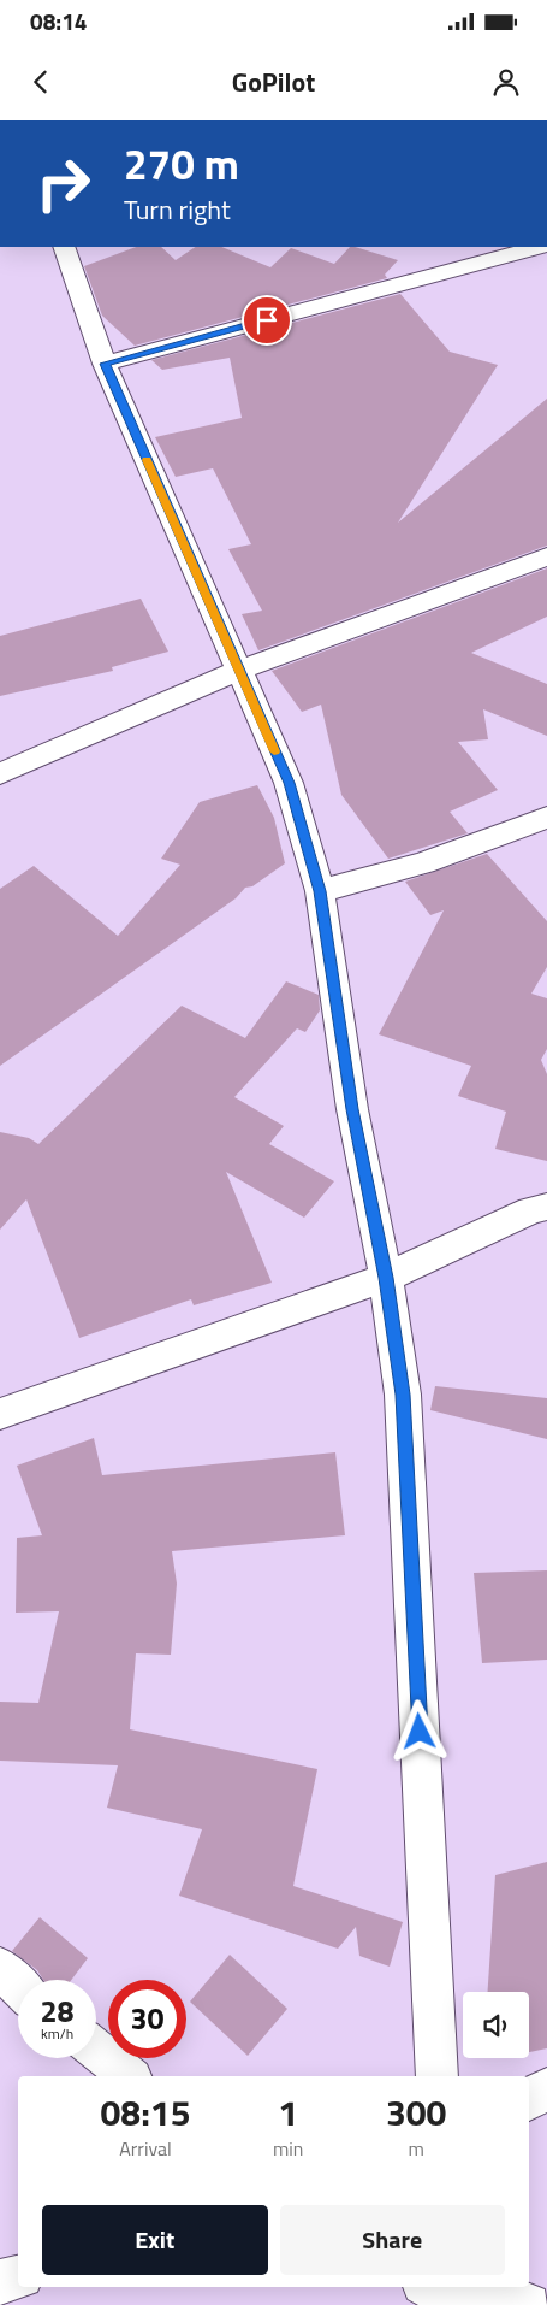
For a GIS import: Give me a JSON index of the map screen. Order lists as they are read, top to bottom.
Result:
{
  "page": {
    "status": "08:14",
    "header": "GoPilot",
    "turn": ["270 m", "Turn right"],
    "speed": "28 km/h",
    "limit": "30",
    "eta": [
      "08:15",
      "Arrival",
      "1",
      "min",
      "300",
      "m"
    ],
    "buttons": ["Exit", "Share"]
  }
}
